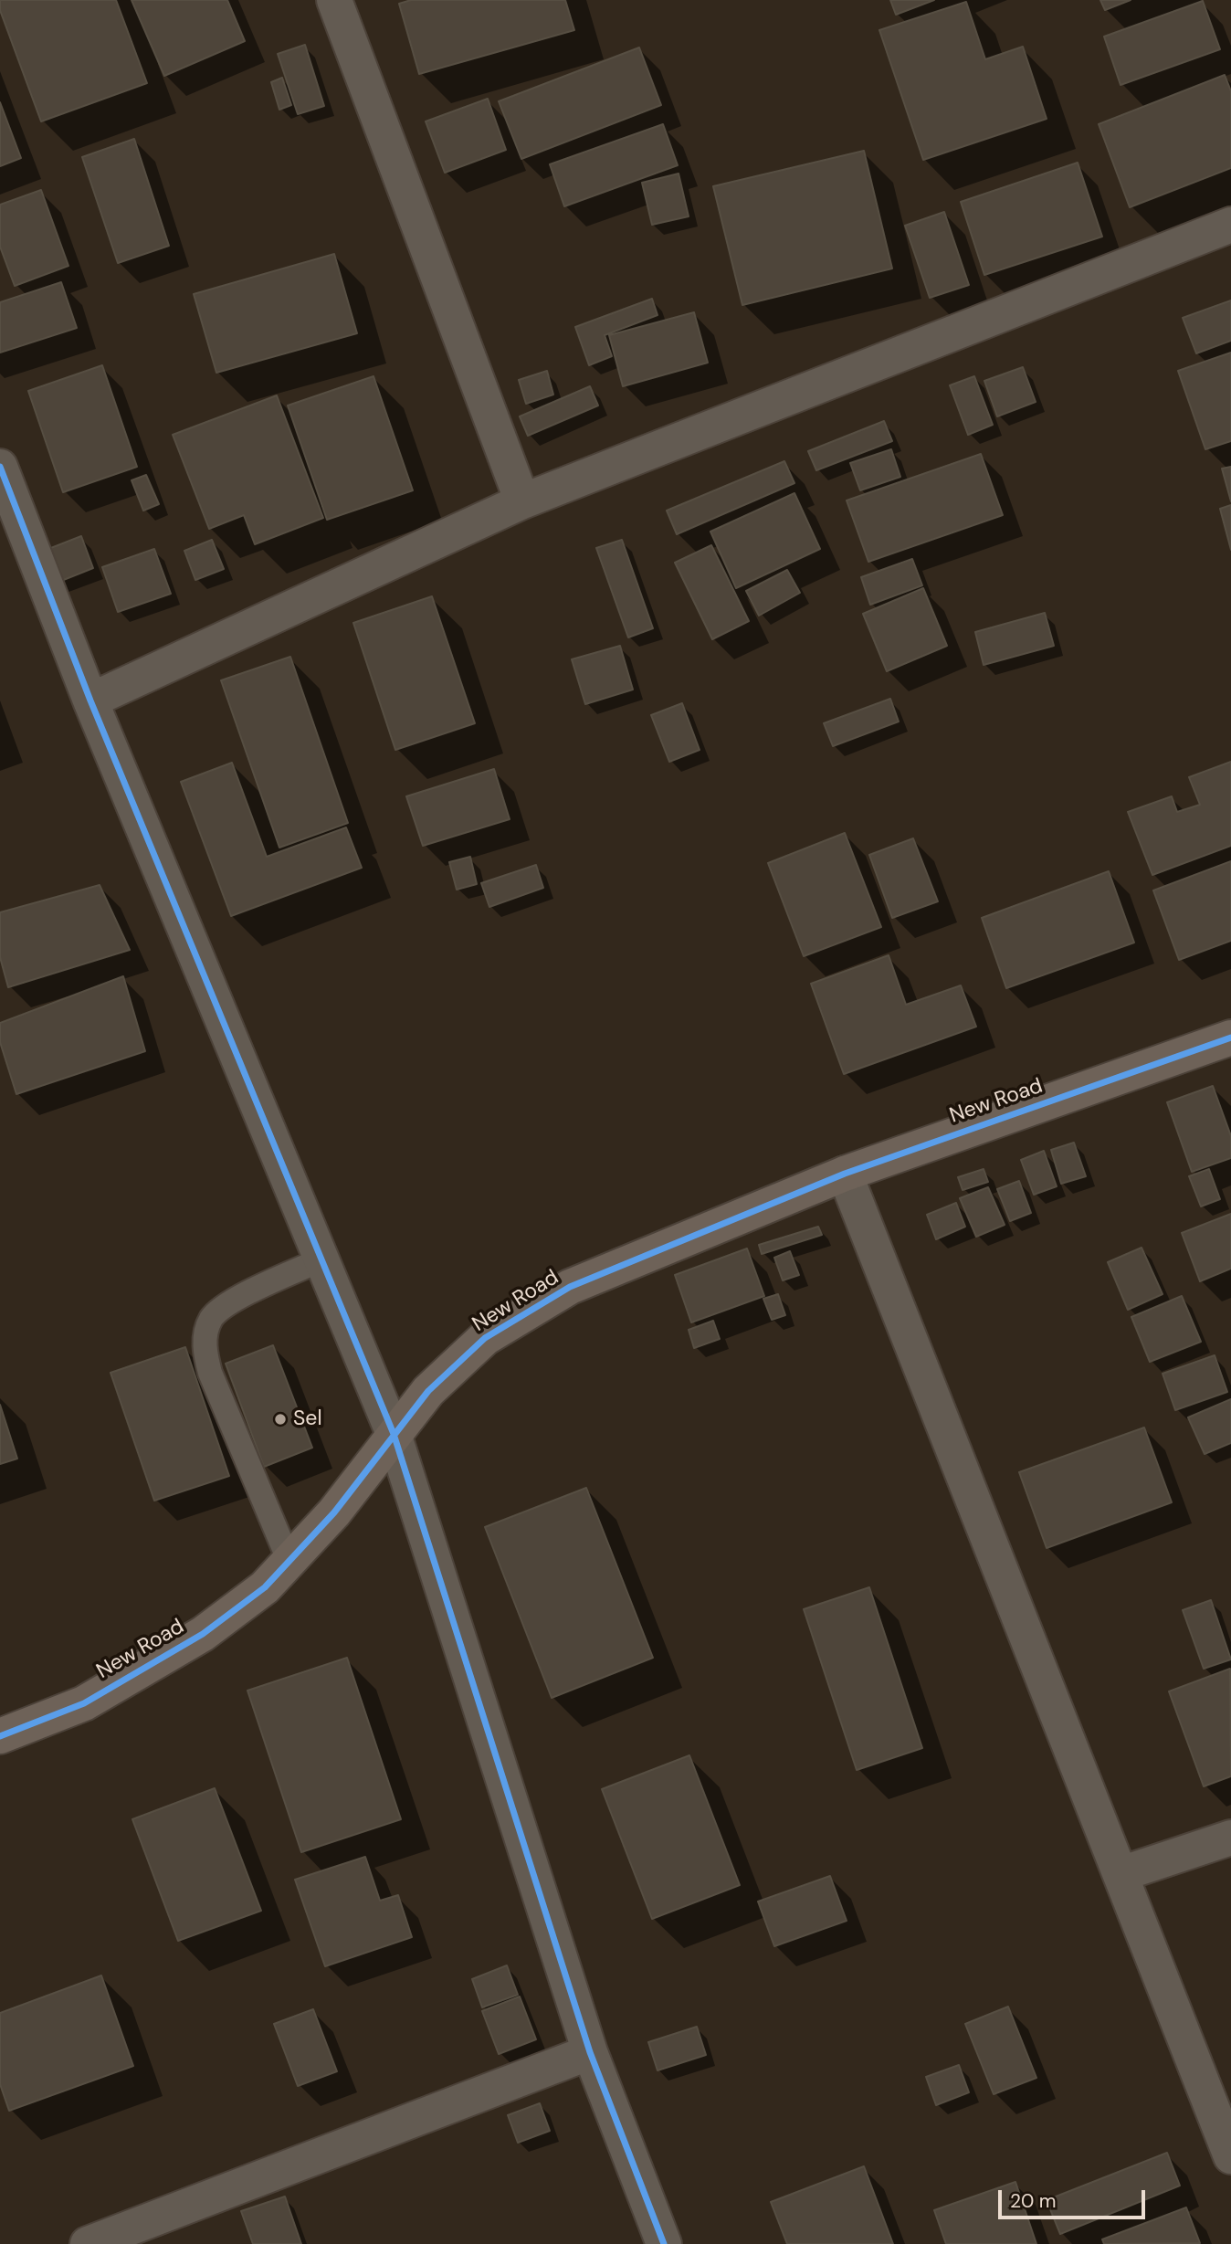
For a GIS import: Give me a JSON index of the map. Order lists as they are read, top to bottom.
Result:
{
  "streets": {
    "street": ["New Road"]
  },
  "places": ["Sel"],
  "scale_bar": "20 m"
}
